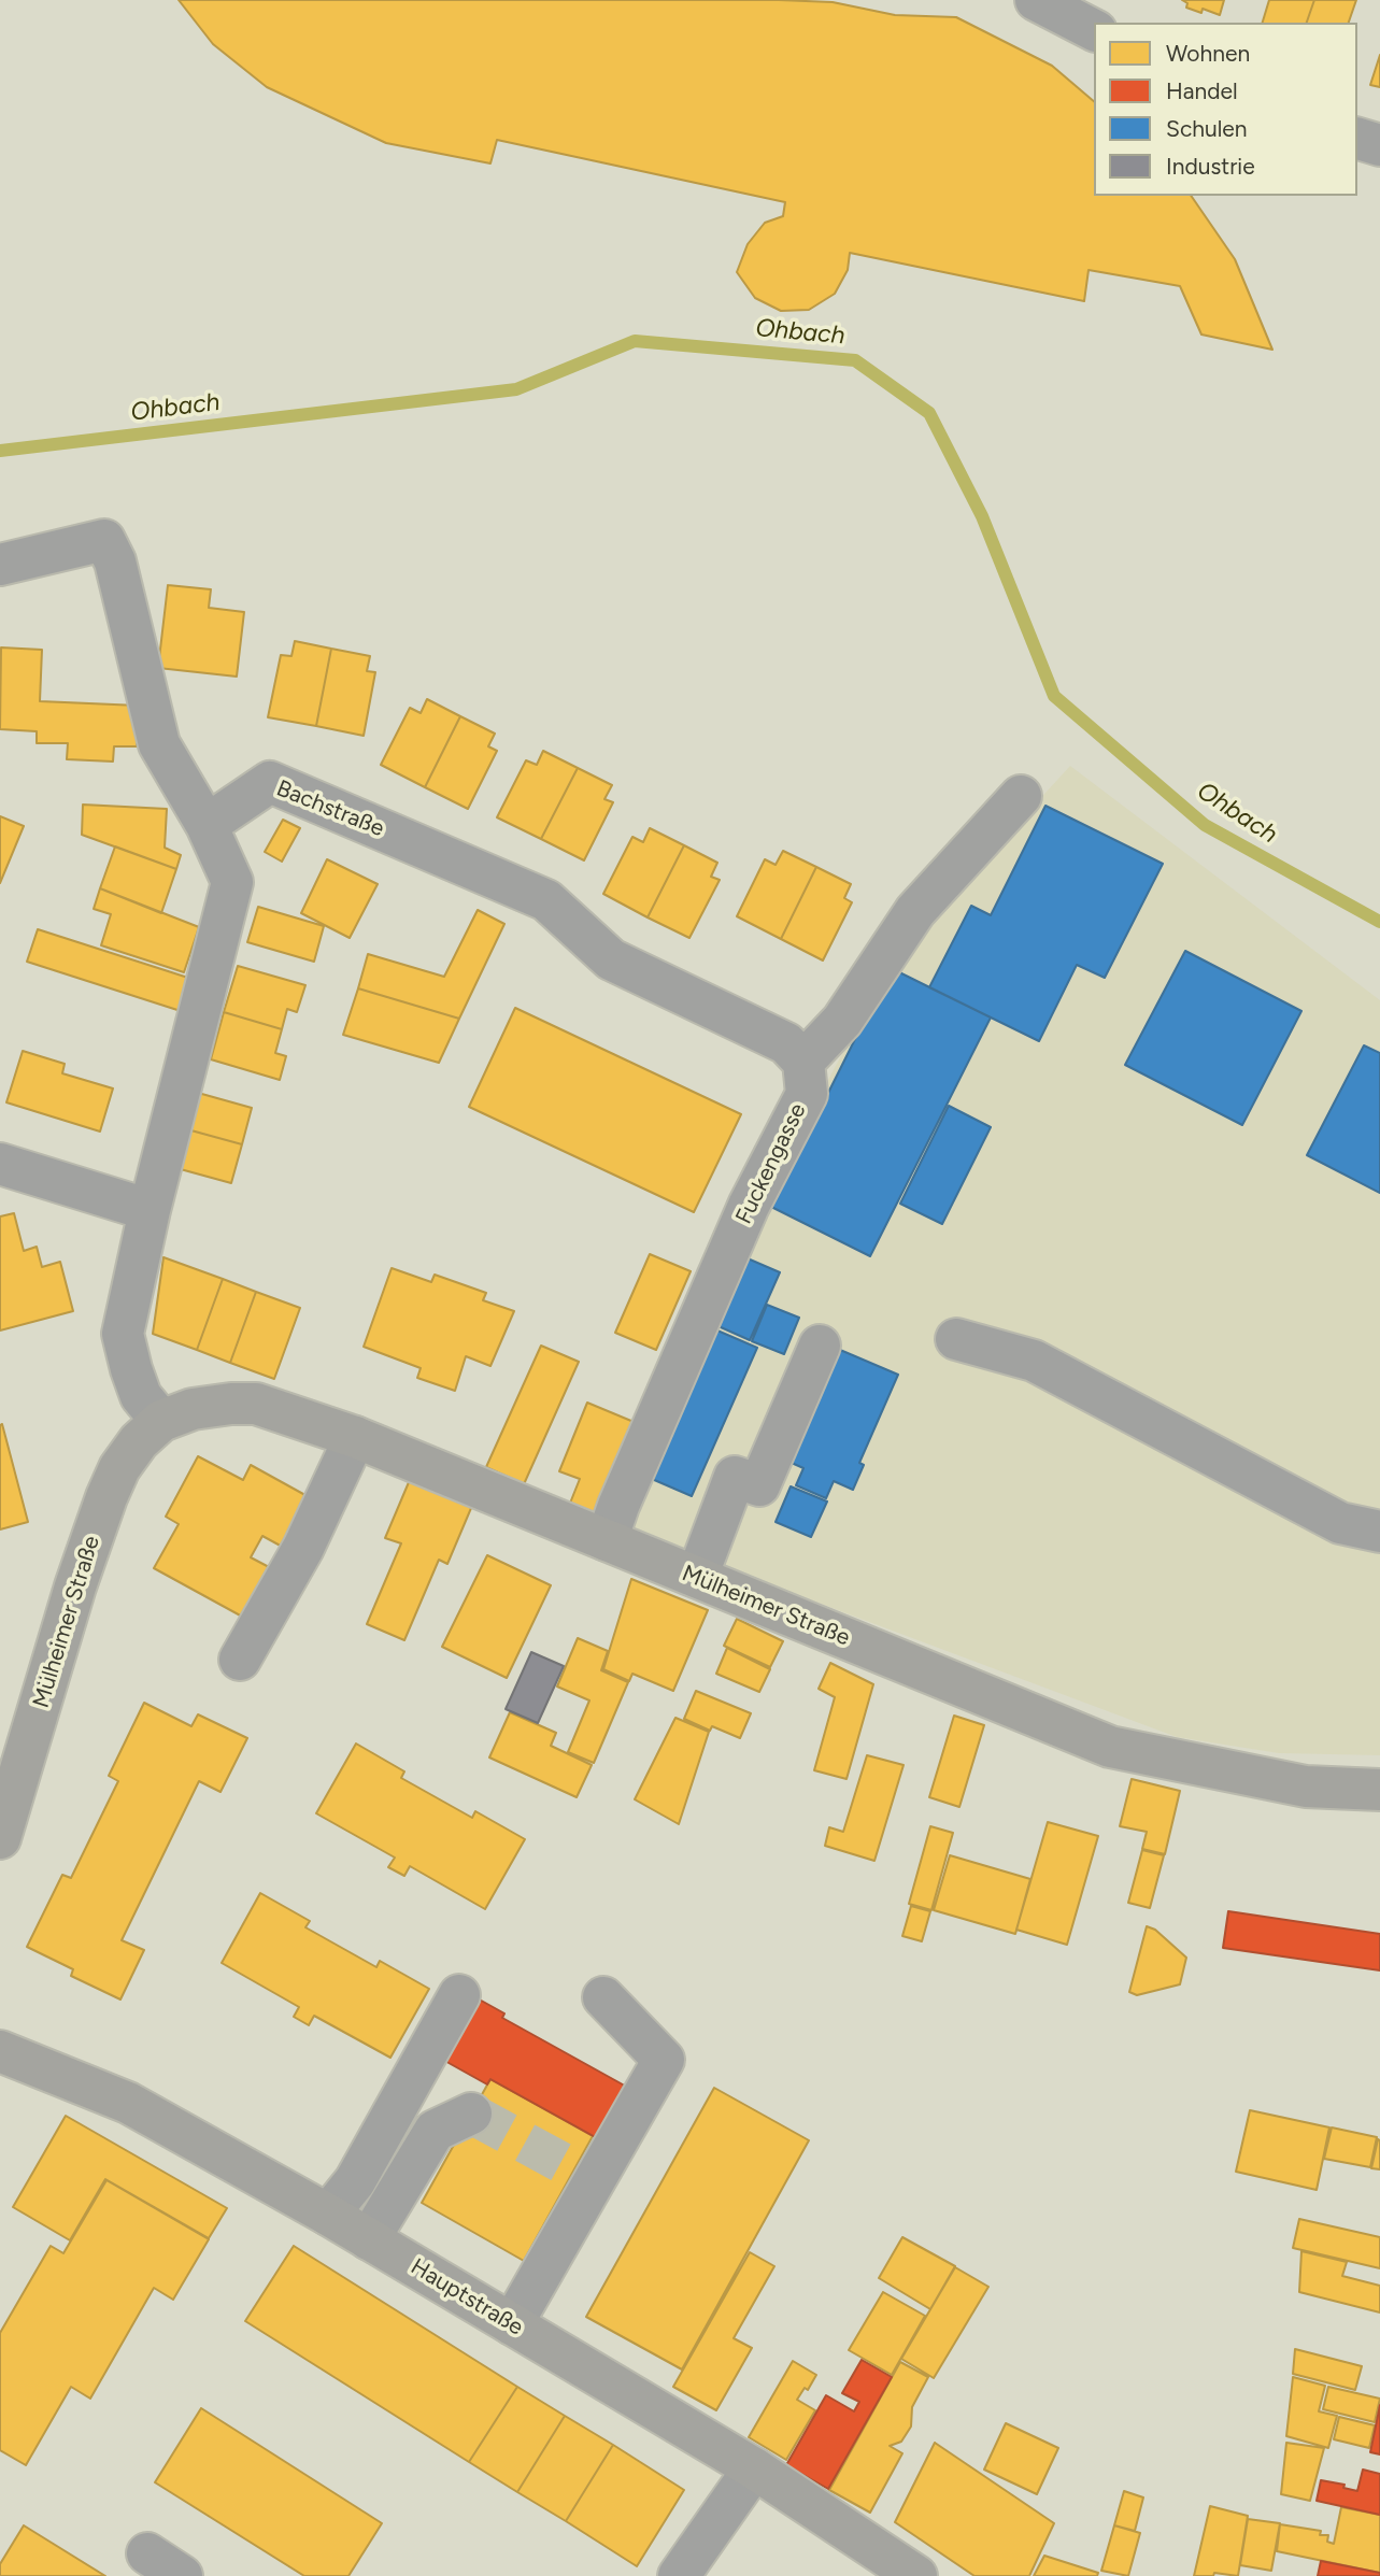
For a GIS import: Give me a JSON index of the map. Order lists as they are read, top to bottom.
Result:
{
  "streets": {
    "main road": ["Mülheimer Straße", "Hauptstraße"],
    "street": ["Bachstraße", "Fuckengasse"]
  },
  "crossings": [
    ["Bachstraße", "Fuckengasse"],
    ["Fuckengasse", "Mülheimer Straße"]
  ],
  "water": ["Ohbach"],
  "legend": [
    "Wohnen",
    "Handel",
    "Schulen",
    "Industrie"
  ]
}
